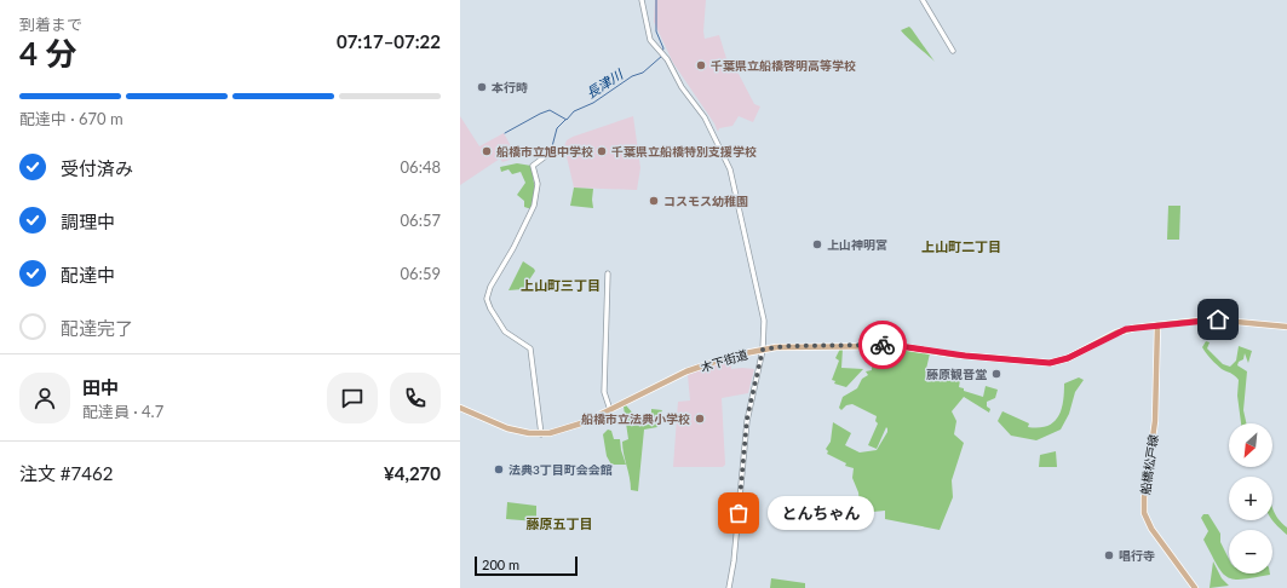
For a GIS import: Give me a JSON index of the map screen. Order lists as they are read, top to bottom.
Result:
{
  "streets": {
    "main road": ["木下街道", "船橋松戸線"]
  },
  "crossings": [
    ["木下街道", "船橋松戸線"]
  ],
  "districts": ["上山町二丁目", "上山町三丁目", "藤原五丁目"],
  "water": ["長津川"],
  "places": [
    "千葉県立船橋啓明高等学校",
    "本行時",
    "船橋市立旭中学校",
    "千葉県立船橋特別支援学校",
    "コスモス幼稚園",
    "上山神明宮",
    "藤原観音堂",
    "船橋市立法典小学校",
    "法典3丁目町会会館",
    "とんちゃん",
    "唱行寺"
  ],
  "scale_bar": "200 m",
  "north": "bottom left",
  "page": {
    "heading": ["4 分", "到着まで", "07:17–07:22"],
    "panel": [
      "田中",
      "配達員 · 4.7",
      "注文 #7462",
      "¥4,270"
    ],
    "bar": "配達中 · 670 m",
    "list": [
      ["受付済み", "06:48"],
      ["調理中", "06:57"],
      ["配達中", "06:59"],
      "配達完了"
    ],
    "map_buttons": ["+", "−"],
    "bubble": "とんちゃん",
    "scale": "200 m"
  }
}
